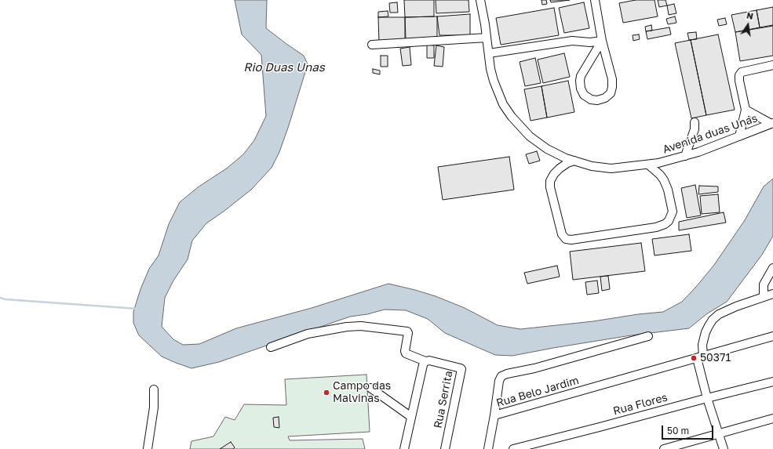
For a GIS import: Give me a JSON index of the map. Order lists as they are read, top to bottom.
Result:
{
  "streets": {
    "street": [
      "Avenida duas Unas",
      "Rua Belo Jardim",
      "Rua Serrita",
      "Rua Flores"
    ]
  },
  "water": ["Rio Duas Unas"],
  "places": ["50371", "Campo das Malvinas"],
  "scale_bar": "50 m",
  "north": "top"
}
